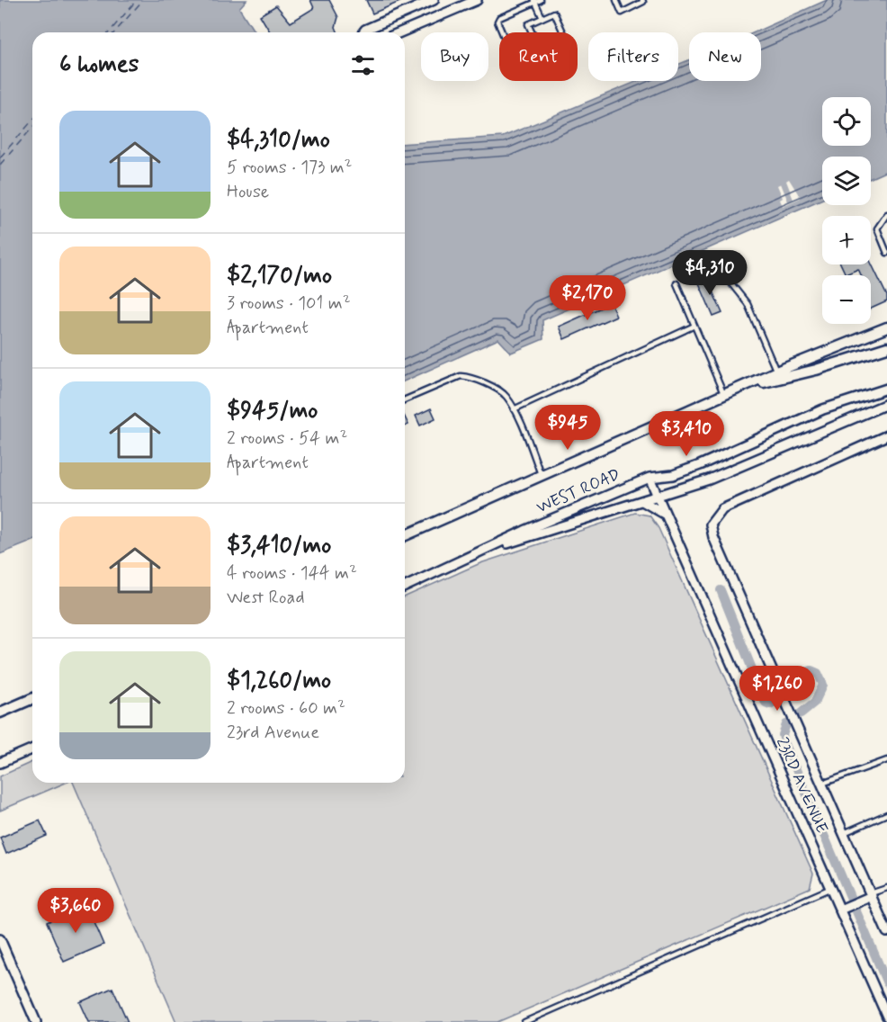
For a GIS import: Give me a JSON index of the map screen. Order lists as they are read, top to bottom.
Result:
{
  "streets": {
    "street": ["WEST ROAD", "23RD AVENUE"]
  },
  "crossings": [
    ["WEST ROAD", "23RD AVENUE"]
  ],
  "page": {
    "chip": [
      "Buy",
      "Rent",
      "Filters",
      "New"
    ],
    "heading": "6 homes",
    "map_buttons": ["+", "−"],
    "list": [
      {
        "name": "$4,310/mo",
        "note": "5 rooms · 173 m² · House"
      },
      {
        "name": "$2,170/mo",
        "note": "3 rooms · 101 m² · Apartment"
      },
      {
        "name": "$945/mo",
        "note": "2 rooms · 54 m² · Apartment"
      },
      {
        "name": "$3,410/mo",
        "note": "4 rooms · 144 m² · West Road"
      },
      {
        "name": "$1,260/mo",
        "note": "2 rooms · 60 m² · 23rd Avenue"
      }
    ],
    "price": [
      "$4,310",
      "$2,170",
      "$945",
      "$3,410",
      "$1,260",
      "$3,660"
    ]
  }
}
